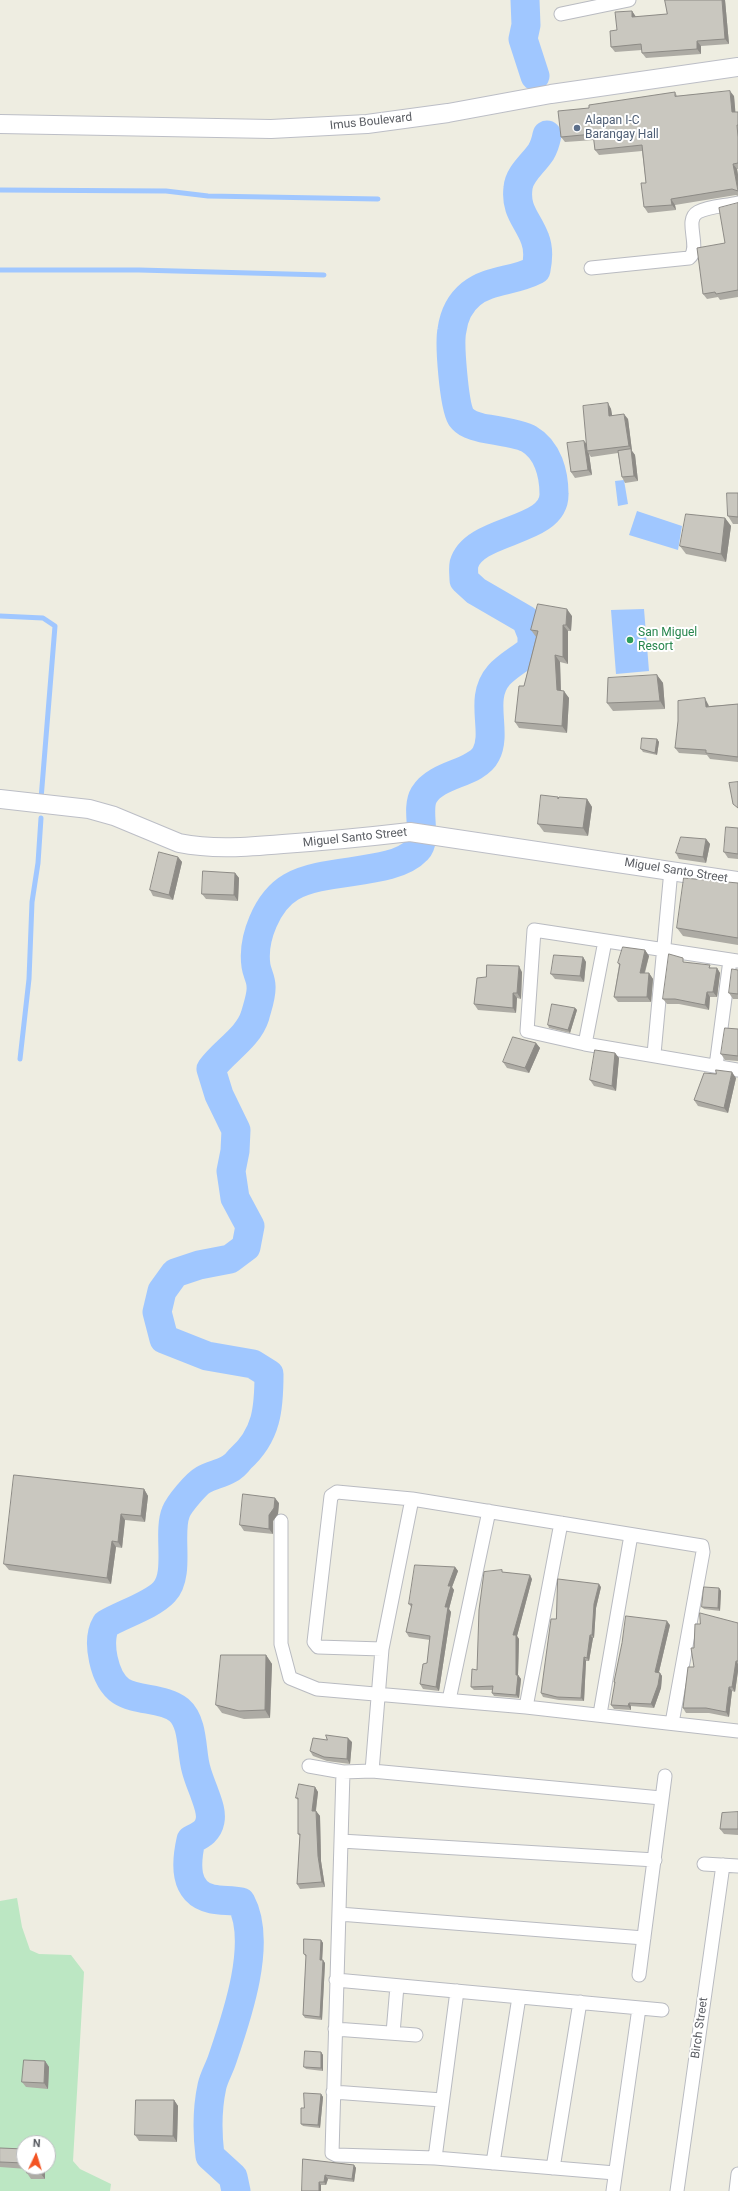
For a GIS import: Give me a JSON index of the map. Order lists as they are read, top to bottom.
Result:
{
  "streets": {
    "main road": ["Imus Boulevard", "Miguel Santo Street"],
    "street": ["Birch Street"]
  },
  "places": ["Alapan I-C Barangay Hall", "San Miguel Resort"],
  "north": "top"
}
